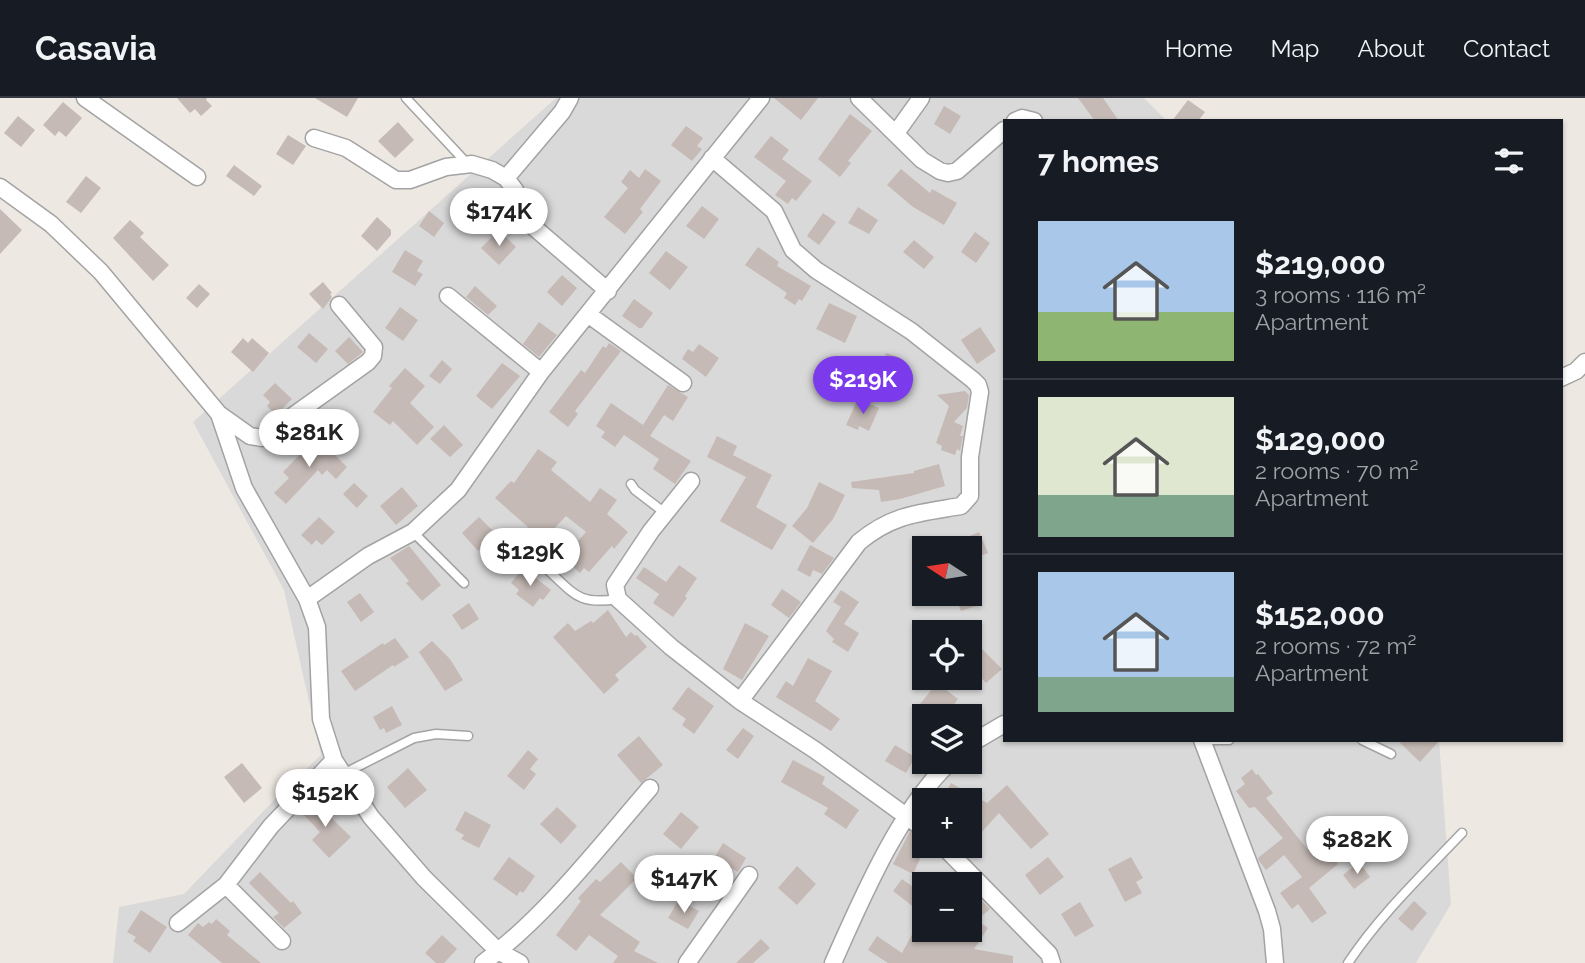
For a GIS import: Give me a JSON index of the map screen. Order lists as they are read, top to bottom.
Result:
{
  "north": "left",
  "page": {
    "header": "Casavia",
    "nav": [
      "Home",
      "Map",
      "About",
      "Contact"
    ],
    "heading": "7 homes",
    "price": [
      "$174K",
      "$219K",
      "$281K",
      "$129K",
      "$152K",
      "$282K",
      "$147K"
    ],
    "list": [
      {
        "name": "$219,000",
        "note": "3 rooms · 116 m² · Apartment"
      },
      {
        "name": "$129,000",
        "note": "2 rooms · 70 m² · Apartment"
      },
      {
        "name": "$152,000",
        "note": "2 rooms · 72 m² · Apartment"
      }
    ],
    "map_buttons": ["+", "−"]
  }
}
